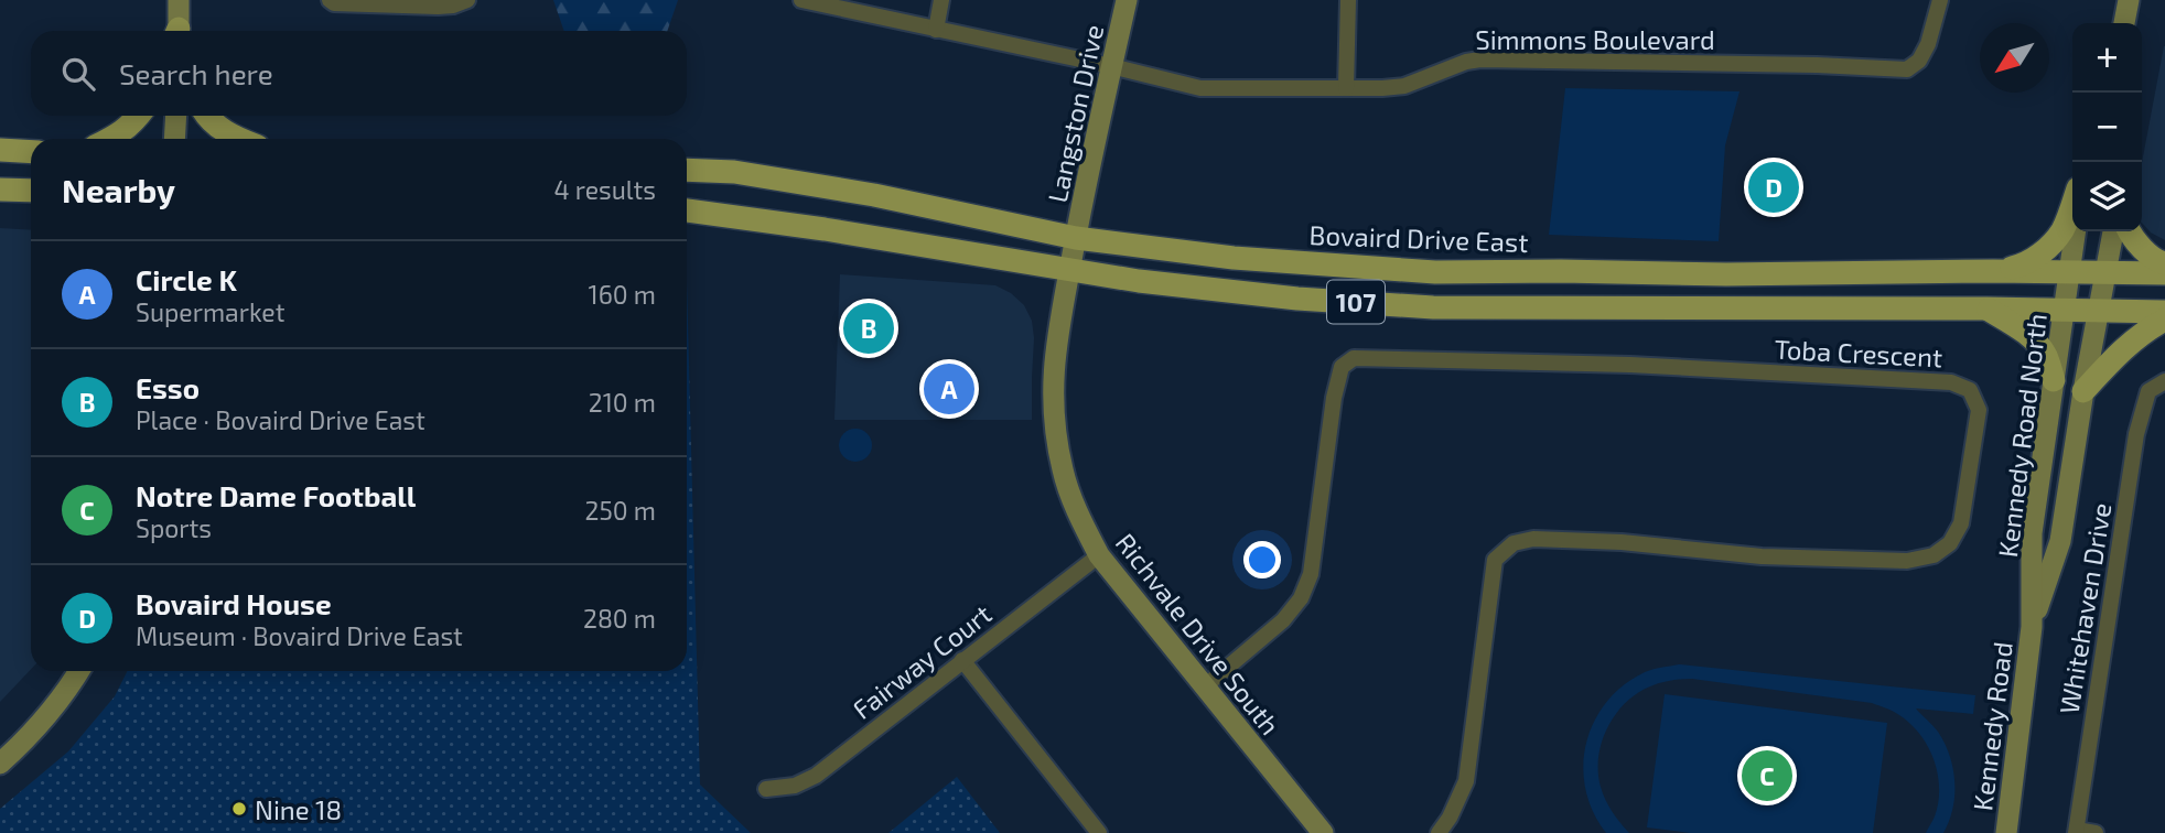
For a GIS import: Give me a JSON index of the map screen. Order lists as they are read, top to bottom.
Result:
{
  "streets": {
    "main road": ["Bovaird Drive East", "107"],
    "street": [
      "Simmons Boulevard",
      "Langston Drive",
      "Toba Crescent",
      "Kennedy Road North",
      "Whitehaven Drive",
      "Richvale Drive South",
      "Fairway Court",
      "Kennedy Road"
    ]
  },
  "crossings": [
    ["Simmons Boulevard", "Langston Drive"],
    ["Langston Drive", "Bovaird Drive East"],
    ["Langston Drive", "107"],
    ["Langston Drive", "Richvale Drive South"],
    ["Bovaird Drive East", "Kennedy Road North"],
    ["107", "Kennedy Road North"],
    ["107", "Richvale Drive South"],
    ["Toba Crescent", "Richvale Drive South"],
    ["Kennedy Road North", "Kennedy Road"],
    ["Richvale Drive South", "Fairway Court"]
  ],
  "places": ["Nine 18"],
  "north": "bottom left",
  "page": {
    "map_buttons": ["+", "−"],
    "search": "Search here",
    "heading": ["Nearby", "4 results"],
    "pins": [
      "D",
      "B",
      "A",
      "C"
    ],
    "list": [
      {
        "mark": "A",
        "name": "Circle K",
        "note": "Supermarket",
        "value": "160 m"
      },
      {
        "mark": "B",
        "name": "Esso",
        "note": "Place · Bovaird Drive East",
        "value": "210 m"
      },
      {
        "mark": "C",
        "name": "Notre Dame Football",
        "note": "Sports",
        "value": "250 m"
      },
      {
        "mark": "D",
        "name": "Bovaird House",
        "note": "Museum · Bovaird Drive East",
        "value": "280 m"
      }
    ]
  }
}
